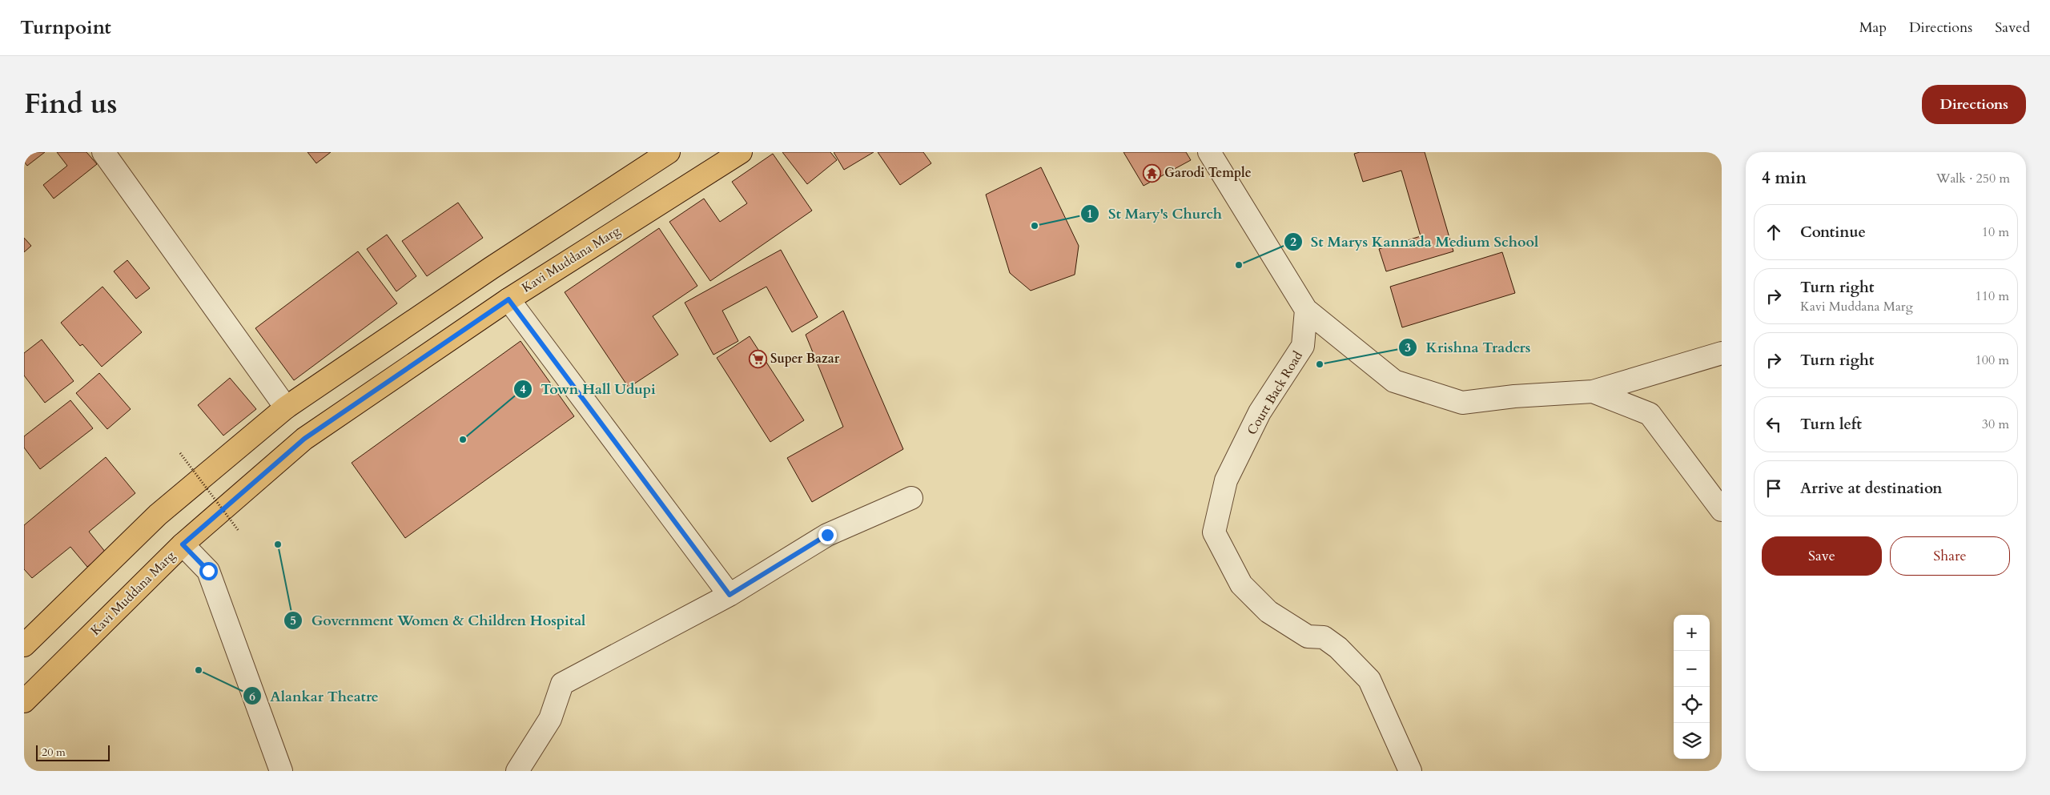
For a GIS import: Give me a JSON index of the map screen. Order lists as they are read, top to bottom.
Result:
{
  "streets": {
    "main road": ["Kavi Muddana Marg"],
    "street": ["Court Back Road"]
  },
  "places": {
    "temple": ["Garodi Temple"],
    "other": [
      "St Mary's Church",
      "St Marys Kannada Medium School",
      "Krishna Traders",
      "Town Hall Udupi",
      "Government Women & Children Hospital",
      "Alankar Theatre"
    ],
    "supermarket": ["Super Bazar"]
  },
  "scale_bar": "20 m",
  "page": {
    "header": "Turnpoint",
    "nav": ["Map", "Directions", "Saved"],
    "title": "Find us",
    "buttons": [
      "Directions",
      ["Save", "Share"]
    ],
    "heading": ["4 min", "Walk · 250 m"],
    "list": [
      ["Continue", "10 m"],
      ["Turn right", "Kavi Muddana Marg", "110 m"],
      ["Turn right", "100 m"],
      ["Turn left", "30 m"],
      "Arrive at destination"
    ],
    "map_buttons": ["+", "−"],
    "scale": "20 m"
  }
}
